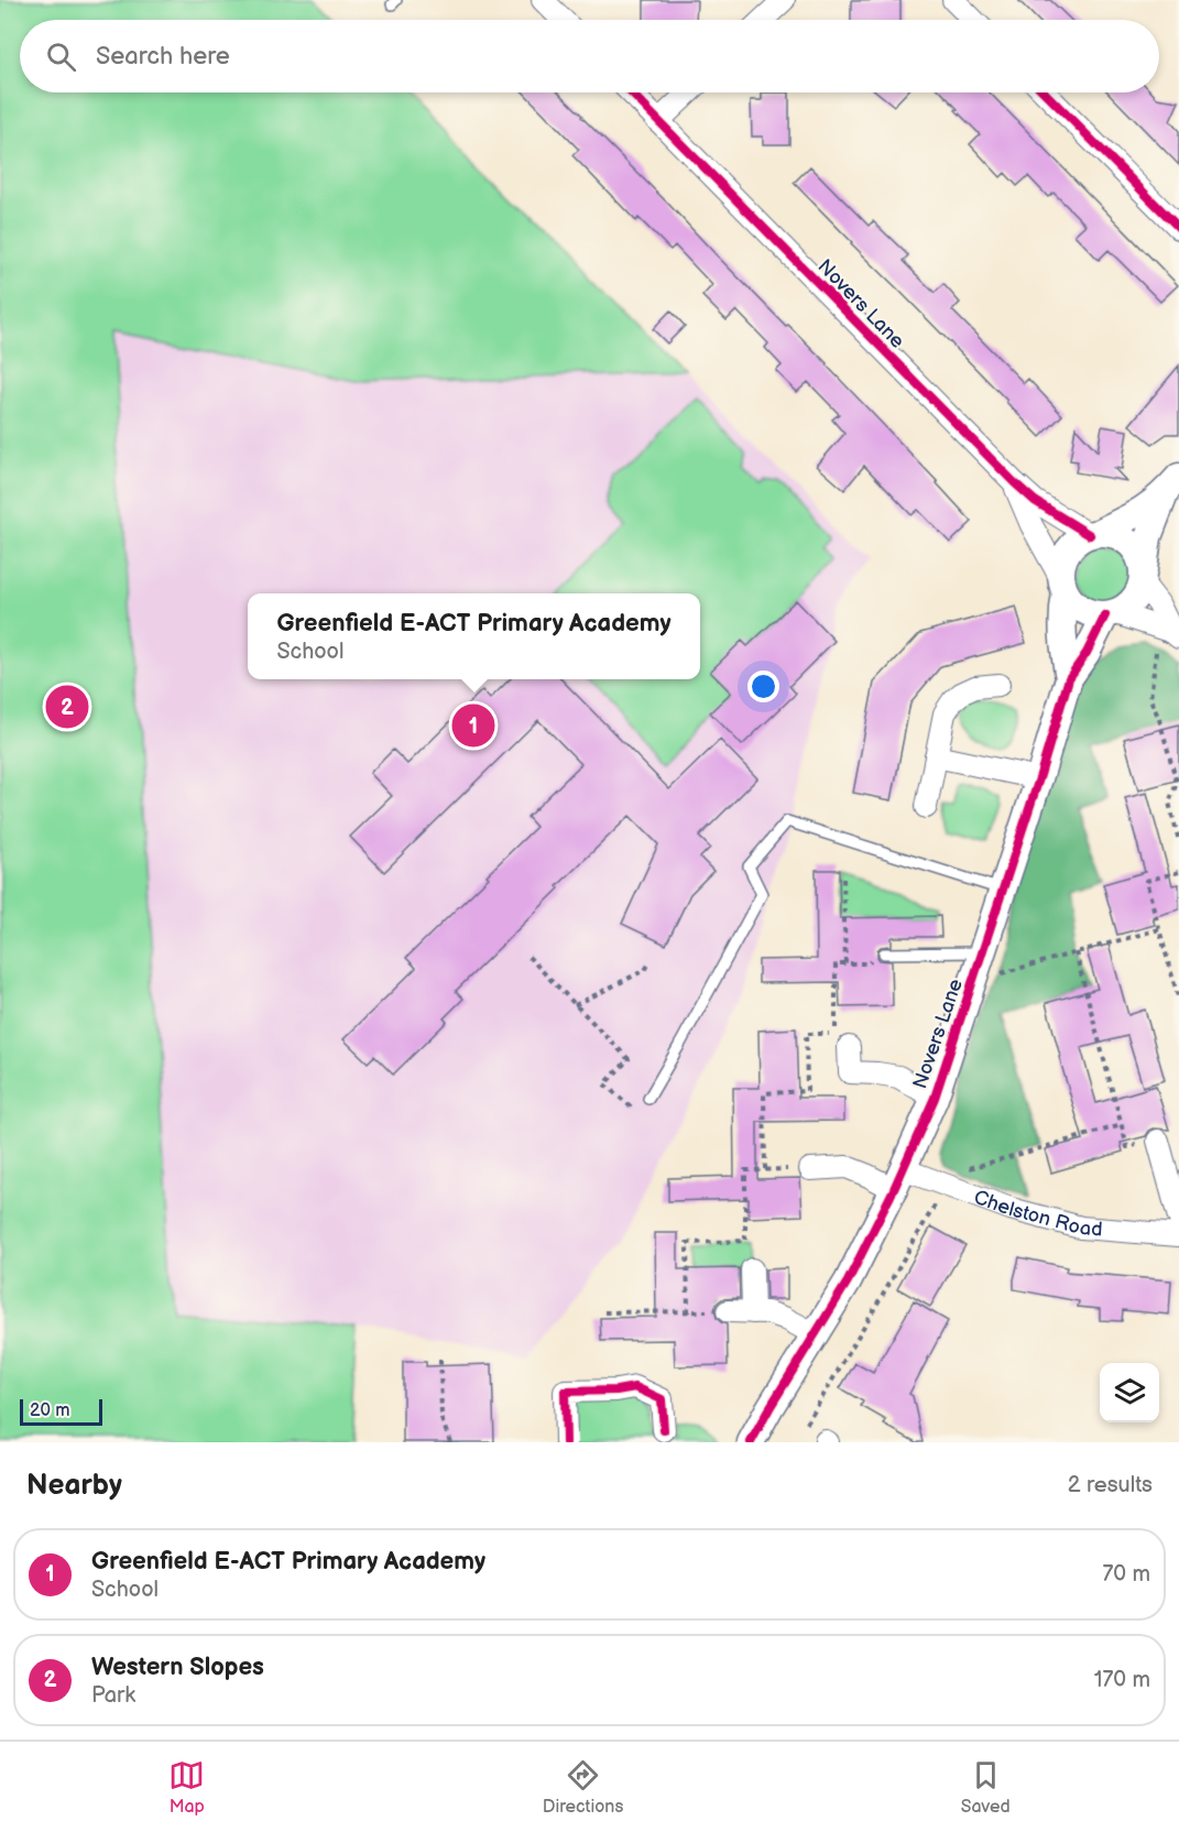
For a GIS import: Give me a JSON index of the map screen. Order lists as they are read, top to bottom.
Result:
{
  "streets": {
    "street": ["Novers Lane", "Chelston Road"]
  },
  "crossings": [
    ["Novers Lane", "Chelston Road"]
  ],
  "scale_bar": "20 m",
  "page": {
    "search": "Search here",
    "popup": ["Greenfield E-ACT Primary Academy", "School"],
    "pins": ["2", "1"],
    "scale": "20 m",
    "heading": ["Nearby", "2 results"],
    "list": [
      {
        "mark": "1",
        "name": "Greenfield E-ACT Primary Academy",
        "note": "School",
        "value": "70 m"
      },
      {
        "mark": "2",
        "name": "Western Slopes",
        "note": "Park",
        "value": "170 m"
      }
    ],
    "nav": ["Map", "Directions", "Saved"]
  }
}
